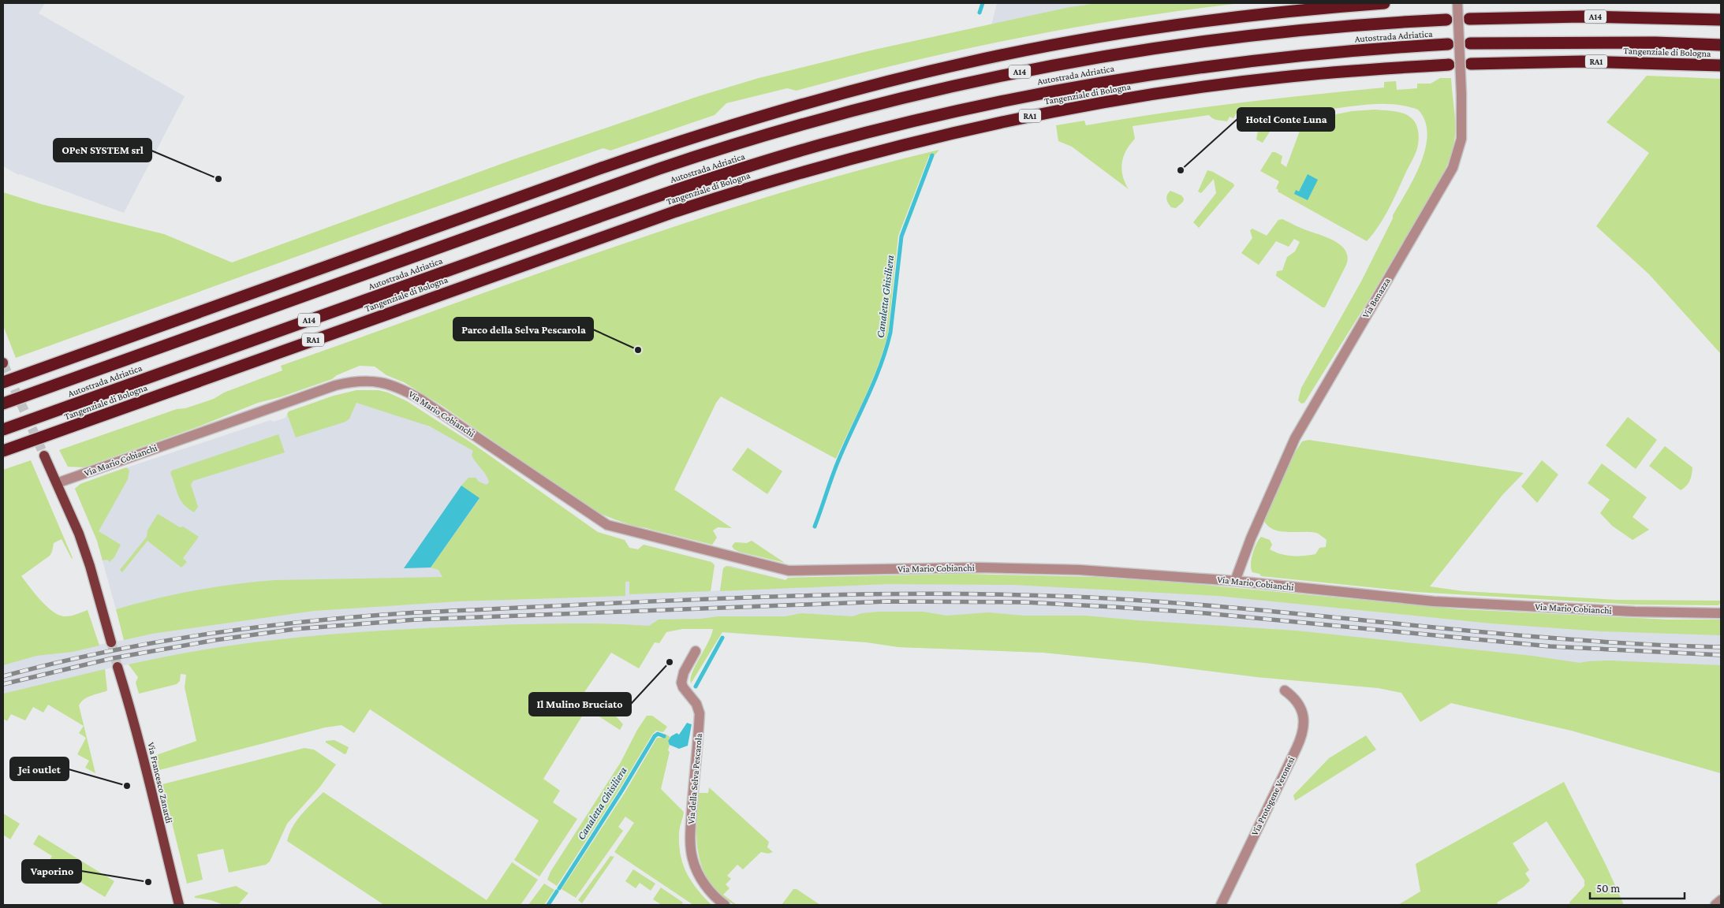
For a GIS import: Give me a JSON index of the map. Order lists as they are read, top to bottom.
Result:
{
  "streets": {
    "highway": [
      "A14",
      "Autostrada Adriatica",
      "Tangenziale di Bologna",
      "RA1"
    ],
    "main road": ["Via Francesco Zanardi"],
    "street": [
      "Via Benazza",
      "Via Mario Cobianchi",
      "Via della Selva Pescarola",
      "Via Protogene Veronesi"
    ]
  },
  "crossings": [
    ["Via Benazza", "Via Mario Cobianchi"]
  ],
  "water": ["Canaletta Ghisiliera"],
  "places": [
    "Hotel Conte Luna",
    "OPeN SYSTEM srl",
    "Parco della Selva Pescarola",
    "Il Mulino Bruciato",
    "Jei outlet",
    "Vaporino"
  ],
  "scale_bar": "50 m"
}
